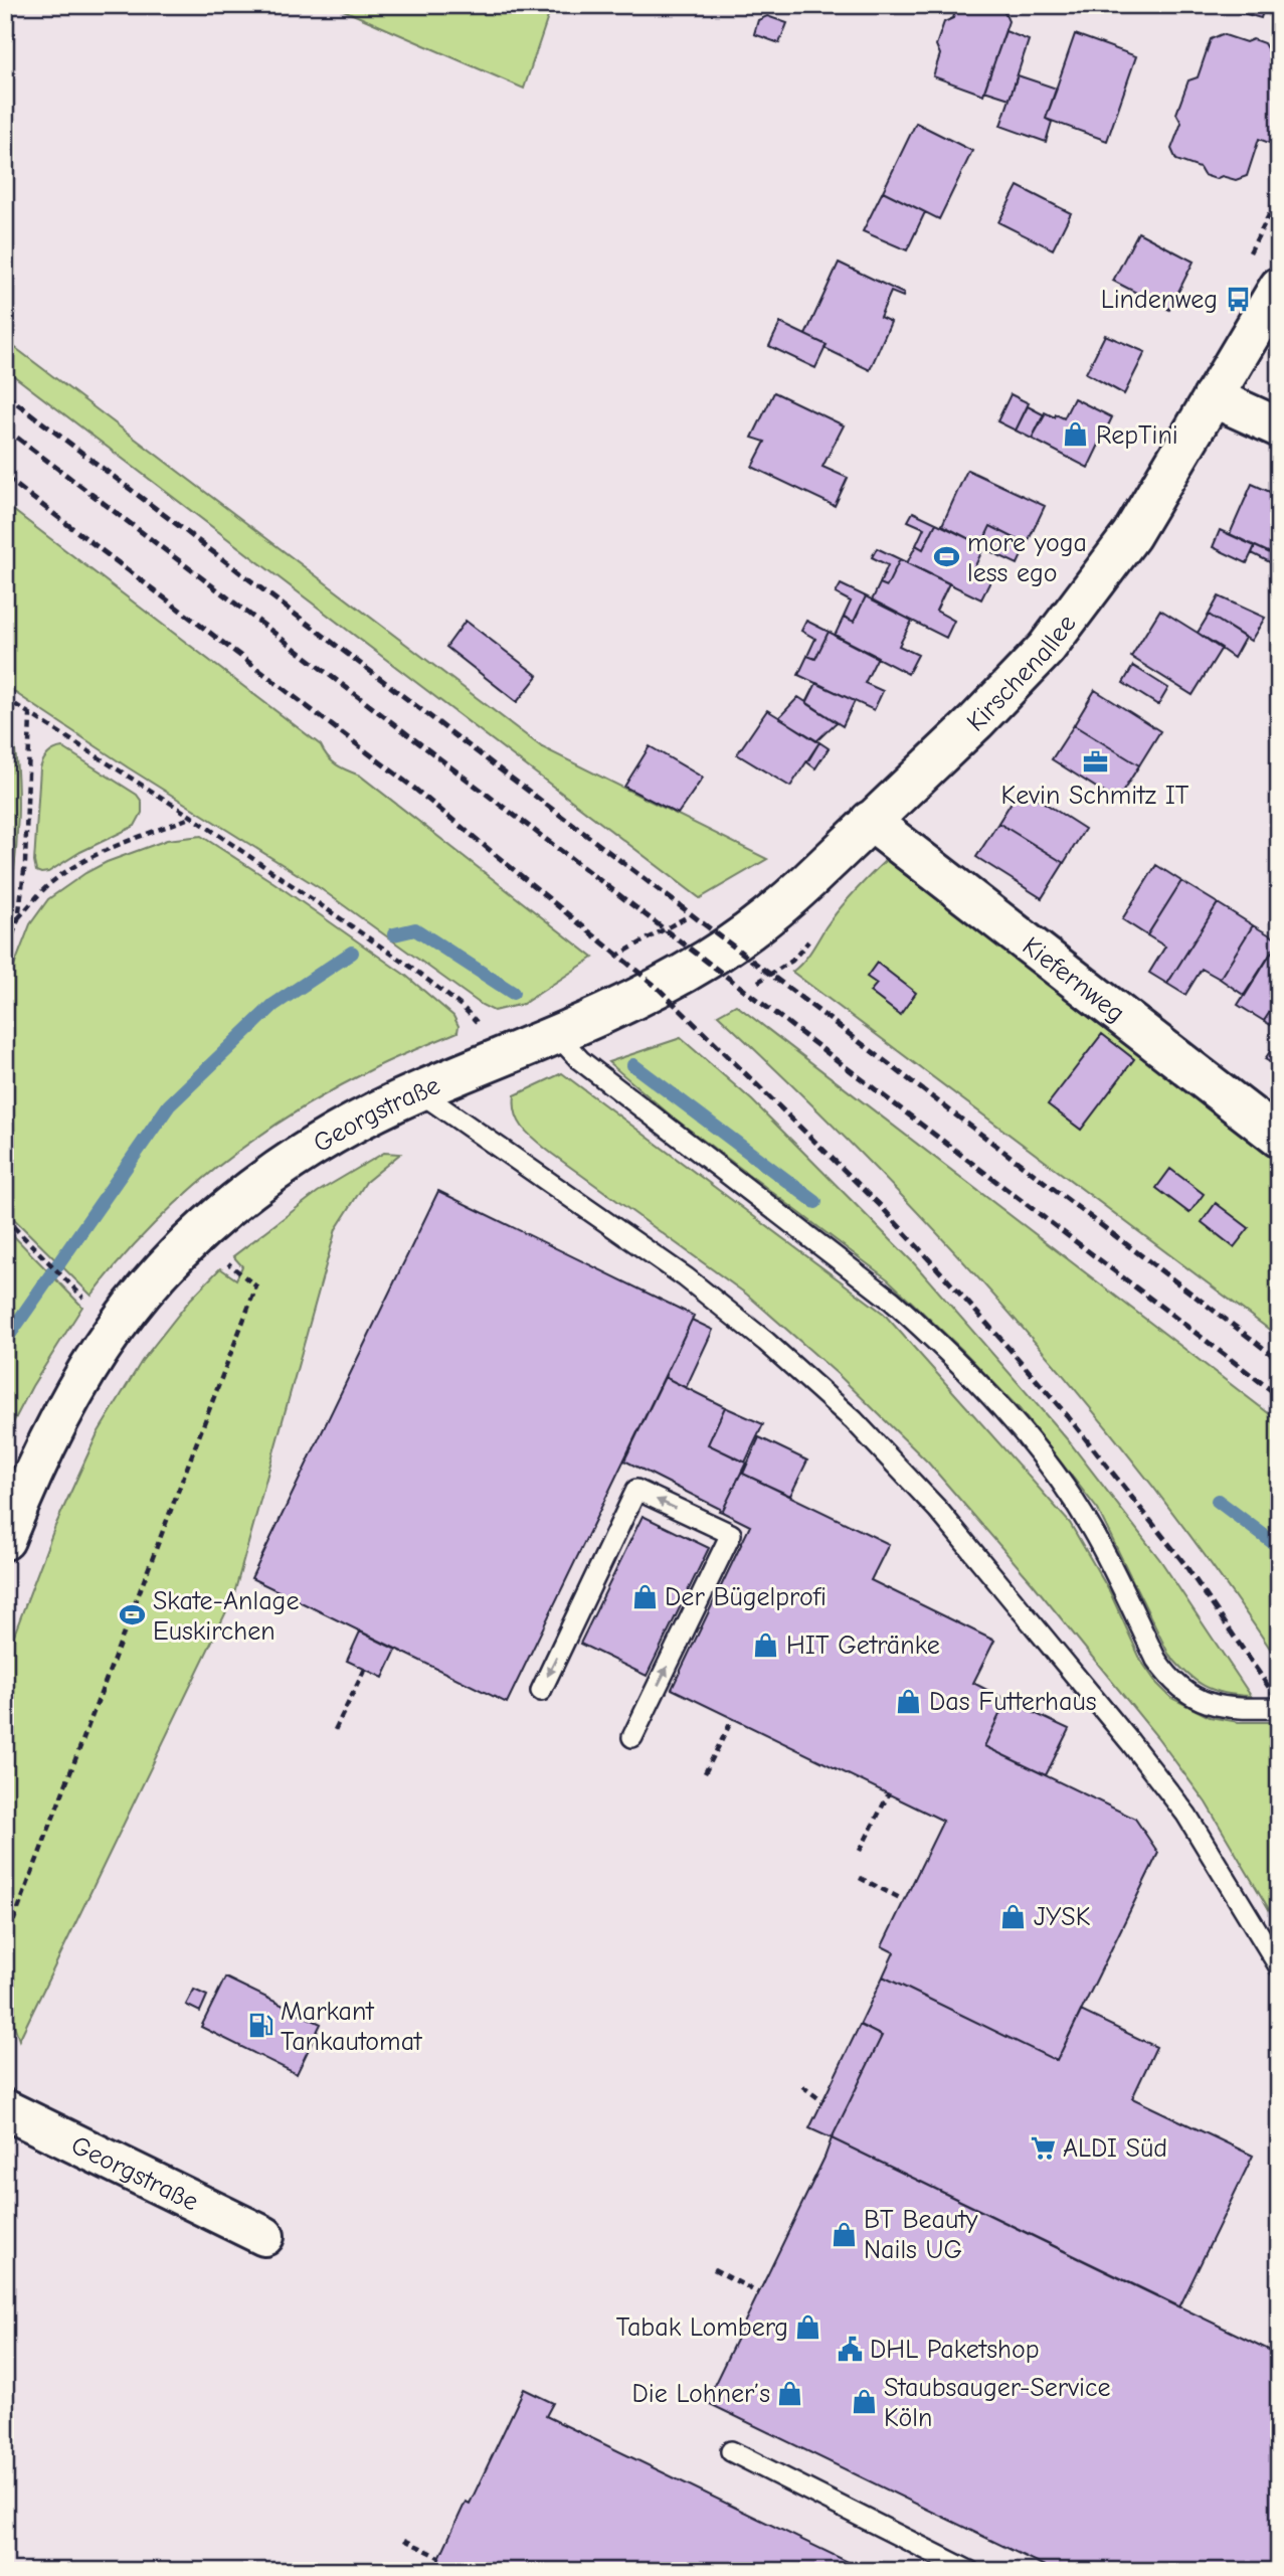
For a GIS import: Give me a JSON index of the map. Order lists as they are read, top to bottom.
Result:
{
  "streets": {
    "street": ["Kirschenallee", "Kiefernweg", "Georgstraße"]
  },
  "crossings": [
    ["Kirschenallee", "Kiefernweg"],
    ["Kirschenallee", "Georgstraße"],
    ["Kiefernweg", "Georgstraße"]
  ],
  "places": {
    "bus stop": ["Lindenweg"],
    "shop": [
      "RepTini",
      "Der Bügelprofi",
      "HIT Getränke",
      "Das Futterhaus",
      "JYSK",
      "BT Beauty Nails UG",
      "Tabak Lomberg",
      "Die Lohner’s",
      "Staubsauger-Service Köln"
    ],
    "sports": ["more yoga less ego", "Skate-Anlage Euskirchen"],
    "office": ["Kevin Schmitz IT"],
    "fuel station": ["Markant Tankautomat"],
    "supermarket": ["ALDI Süd"],
    "public building": ["DHL Paketshop"]
  }
}
